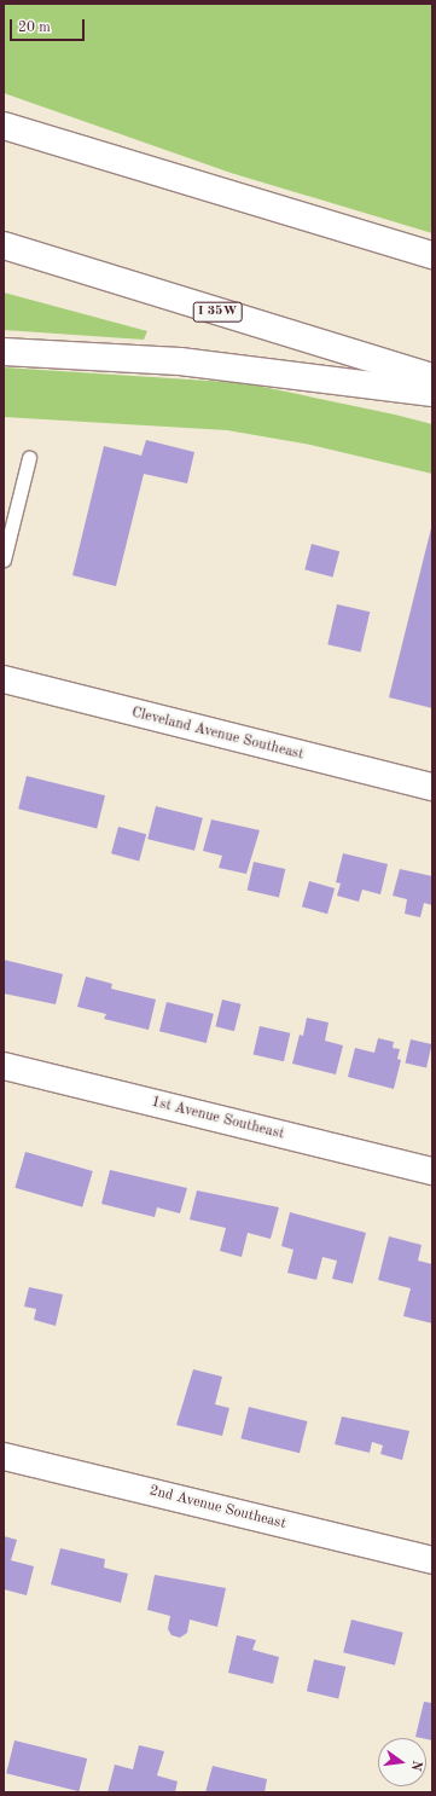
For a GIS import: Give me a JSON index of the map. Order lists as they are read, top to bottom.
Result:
{
  "streets": {
    "main road": [
      "I 35W",
      "Cleveland Avenue Southeast",
      "1st Avenue Southeast",
      "2nd Avenue Southeast"
    ]
  },
  "scale_bar": "20 m",
  "north": "right"
}
